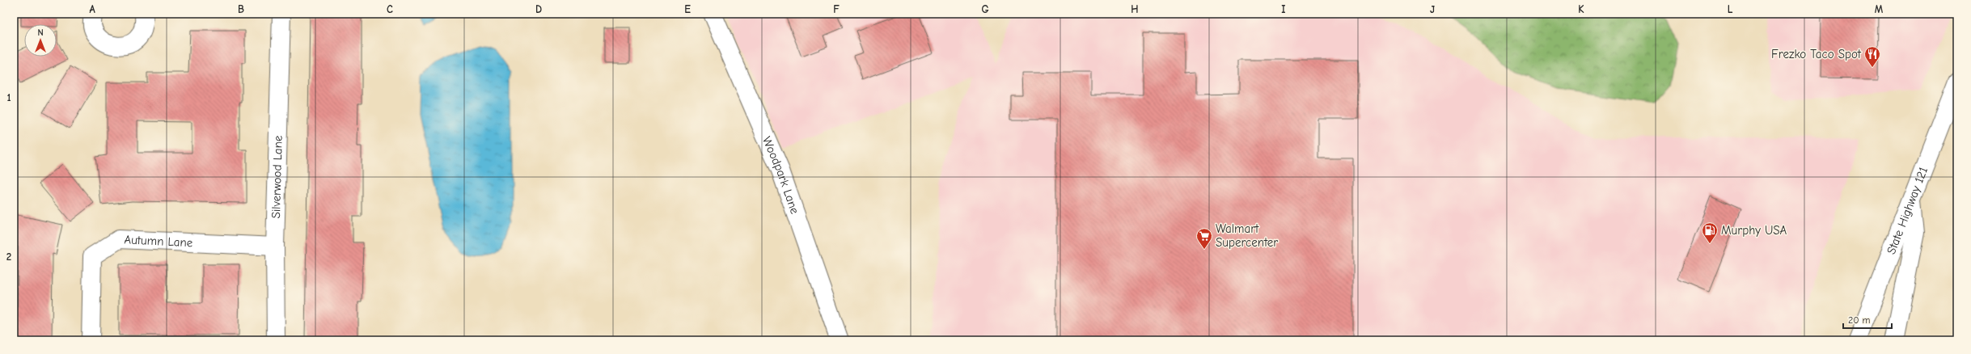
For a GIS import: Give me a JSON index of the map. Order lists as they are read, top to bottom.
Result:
{
  "streets": {
    "main road": [
      "Woodpark Lane",
      "Silverwood Lane",
      "State Highway 121",
      "Autumn Lane"
    ]
  },
  "crossings": [
    ["Silverwood Lane", "Autumn Lane"]
  ],
  "places": {
    "restaurant": ["Frezko Taco Spot"],
    "fuel station": ["Murphy USA"],
    "supermarket": ["Walmart Supercenter"]
  },
  "scale_bar": "20 m",
  "north": "top",
  "grid": {
    "columns": [
      "A",
      "B",
      "C",
      "D",
      "E",
      "F",
      "G",
      "H",
      "I",
      "J",
      "K",
      "L",
      "M"
    ],
    "rows": ["1", "2"]
  }
}
